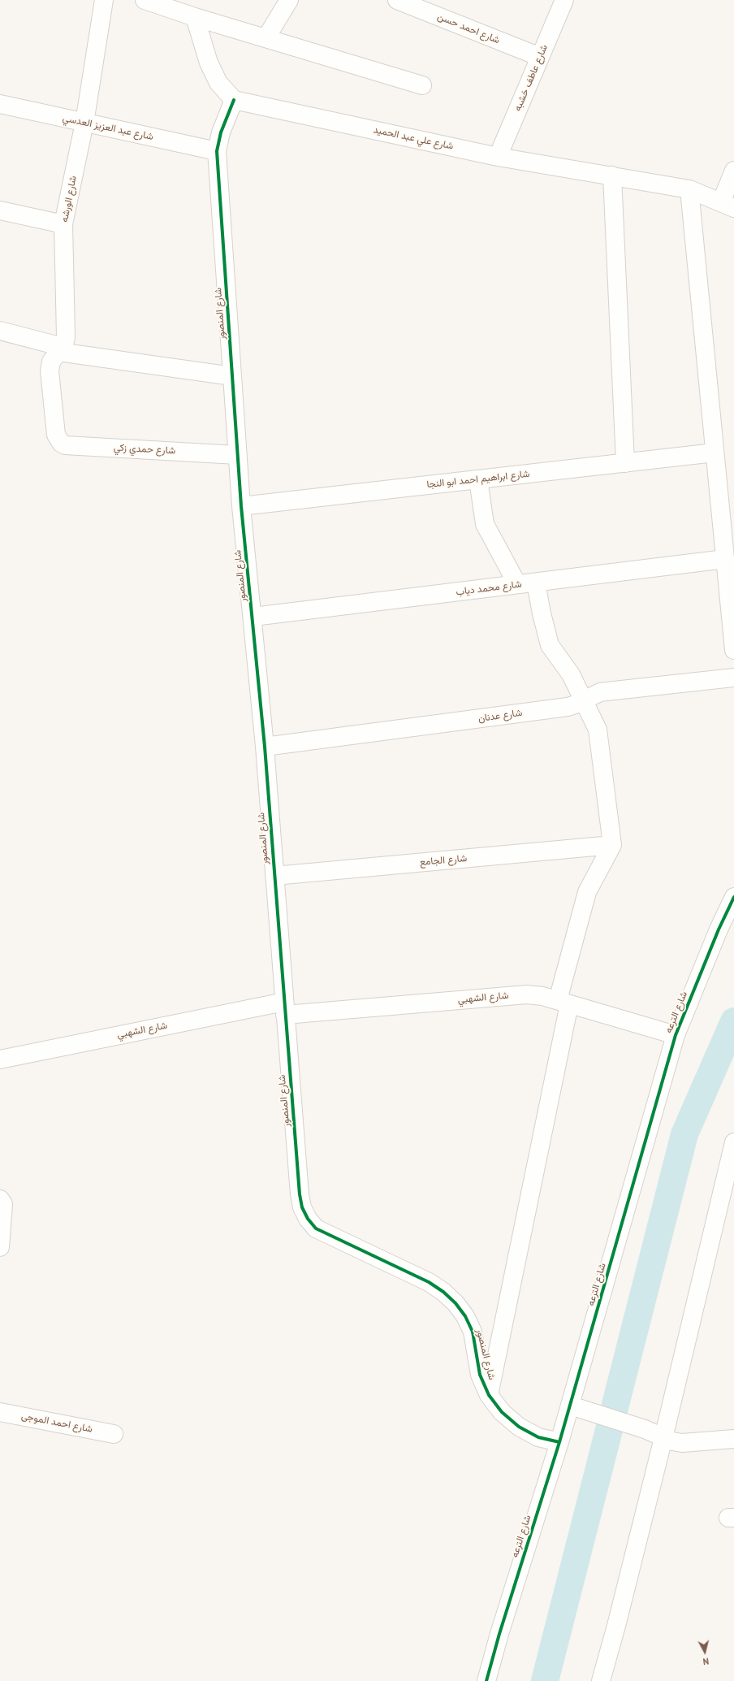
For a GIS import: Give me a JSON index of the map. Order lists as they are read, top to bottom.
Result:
{
  "streets": {
    "street": [
      "شارع احمد حسن",
      "شارع عاطف خشبه",
      "شارع عبد العزيز العدسي",
      "شارع علي عبد الحميد",
      "شارع الورشه",
      "شارع المنصور",
      "شارع حمدي زكي",
      "شارع ابراهيم احمد ابو النجا",
      "شارع محمد دياب",
      "شارع عدنان",
      "شارع الجامع",
      "شارع الشهبي",
      "شارع الترعه",
      "شارع احمد الموجى"
    ]
  },
  "crossings": [
    ["شارع احمد حسن", "شارع عاطف خشبه"],
    ["شارع عاطف خشبه", "شارع علي عبد الحميد"],
    ["شارع عبد العزيز العدسي", "شارع الورشه"],
    ["شارع عبد العزيز العدسي", "شارع المنصور"],
    ["شارع علي عبد الحميد", "شارع المنصور"],
    ["شارع الورشه", "شارع حمدي زكي"],
    ["شارع المنصور", "شارع حمدي زكي"],
    ["شارع المنصور", "شارع ابراهيم احمد ابو النجا"],
    ["شارع المنصور", "شارع محمد دياب"],
    ["شارع المنصور", "شارع عدنان"],
    ["شارع المنصور", "شارع الجامع"],
    ["شارع المنصور", "شارع الشهبي"],
    ["شارع المنصور", "شارع الترعه"],
    ["شارع الشهبي", "شارع الترعه"]
  ],
  "north": "bottom"
}
